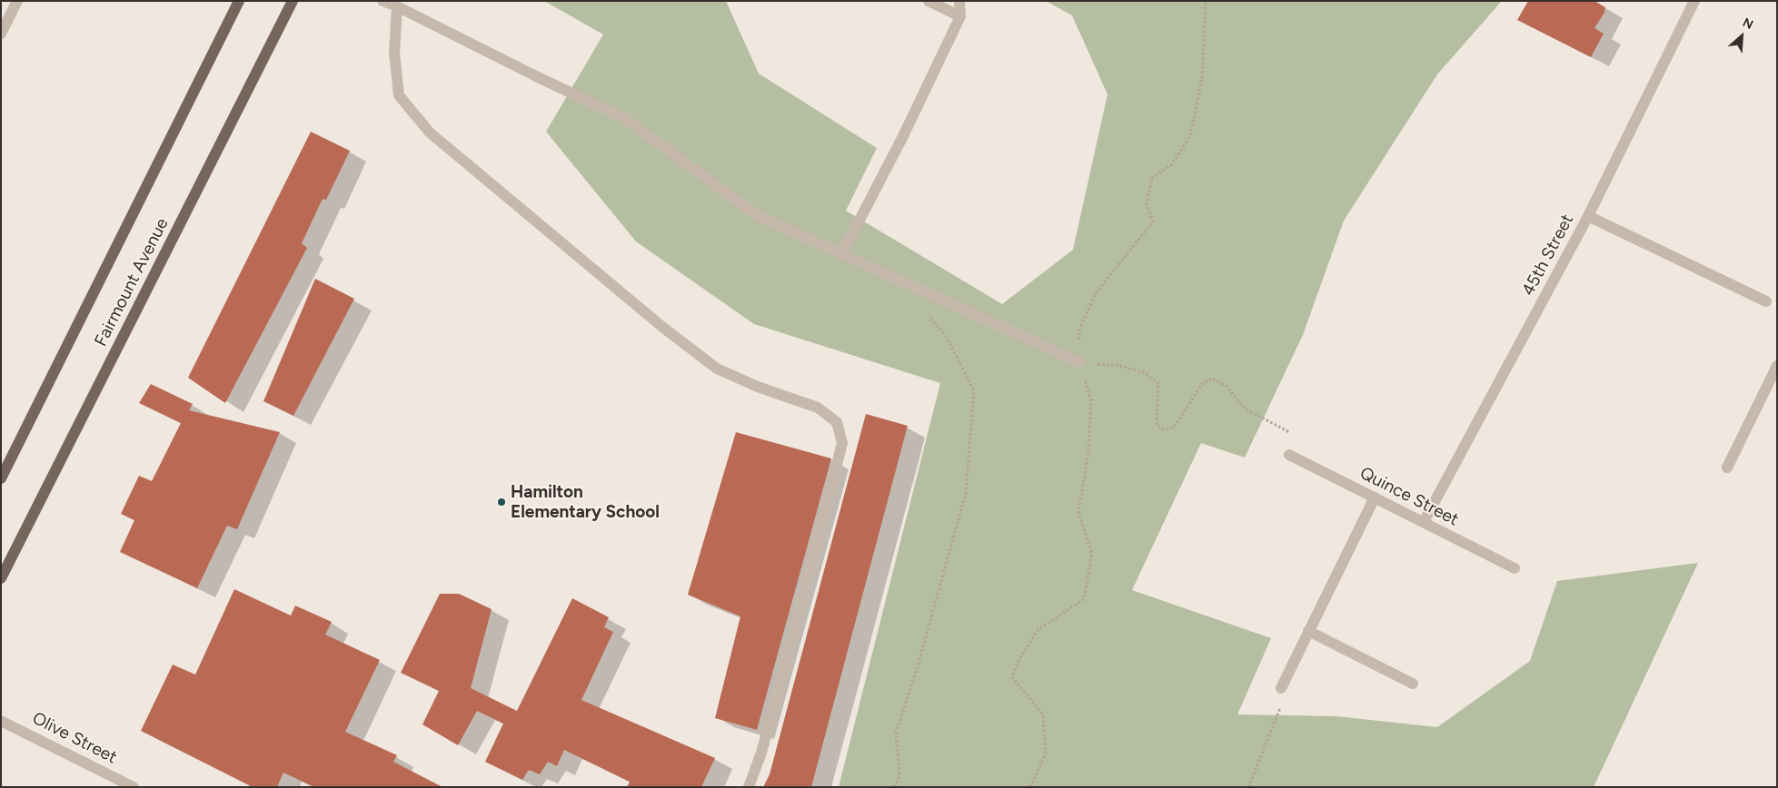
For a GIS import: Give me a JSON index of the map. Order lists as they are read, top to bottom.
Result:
{
  "streets": {
    "main road": ["Fairmount Avenue"],
    "street": ["45th Street", "Quince Street", "Olive Street"]
  },
  "crossings": [
    ["45th Street", "Quince Street"]
  ],
  "places": ["Hamilton Elementary School"],
  "north": "top right"
}
